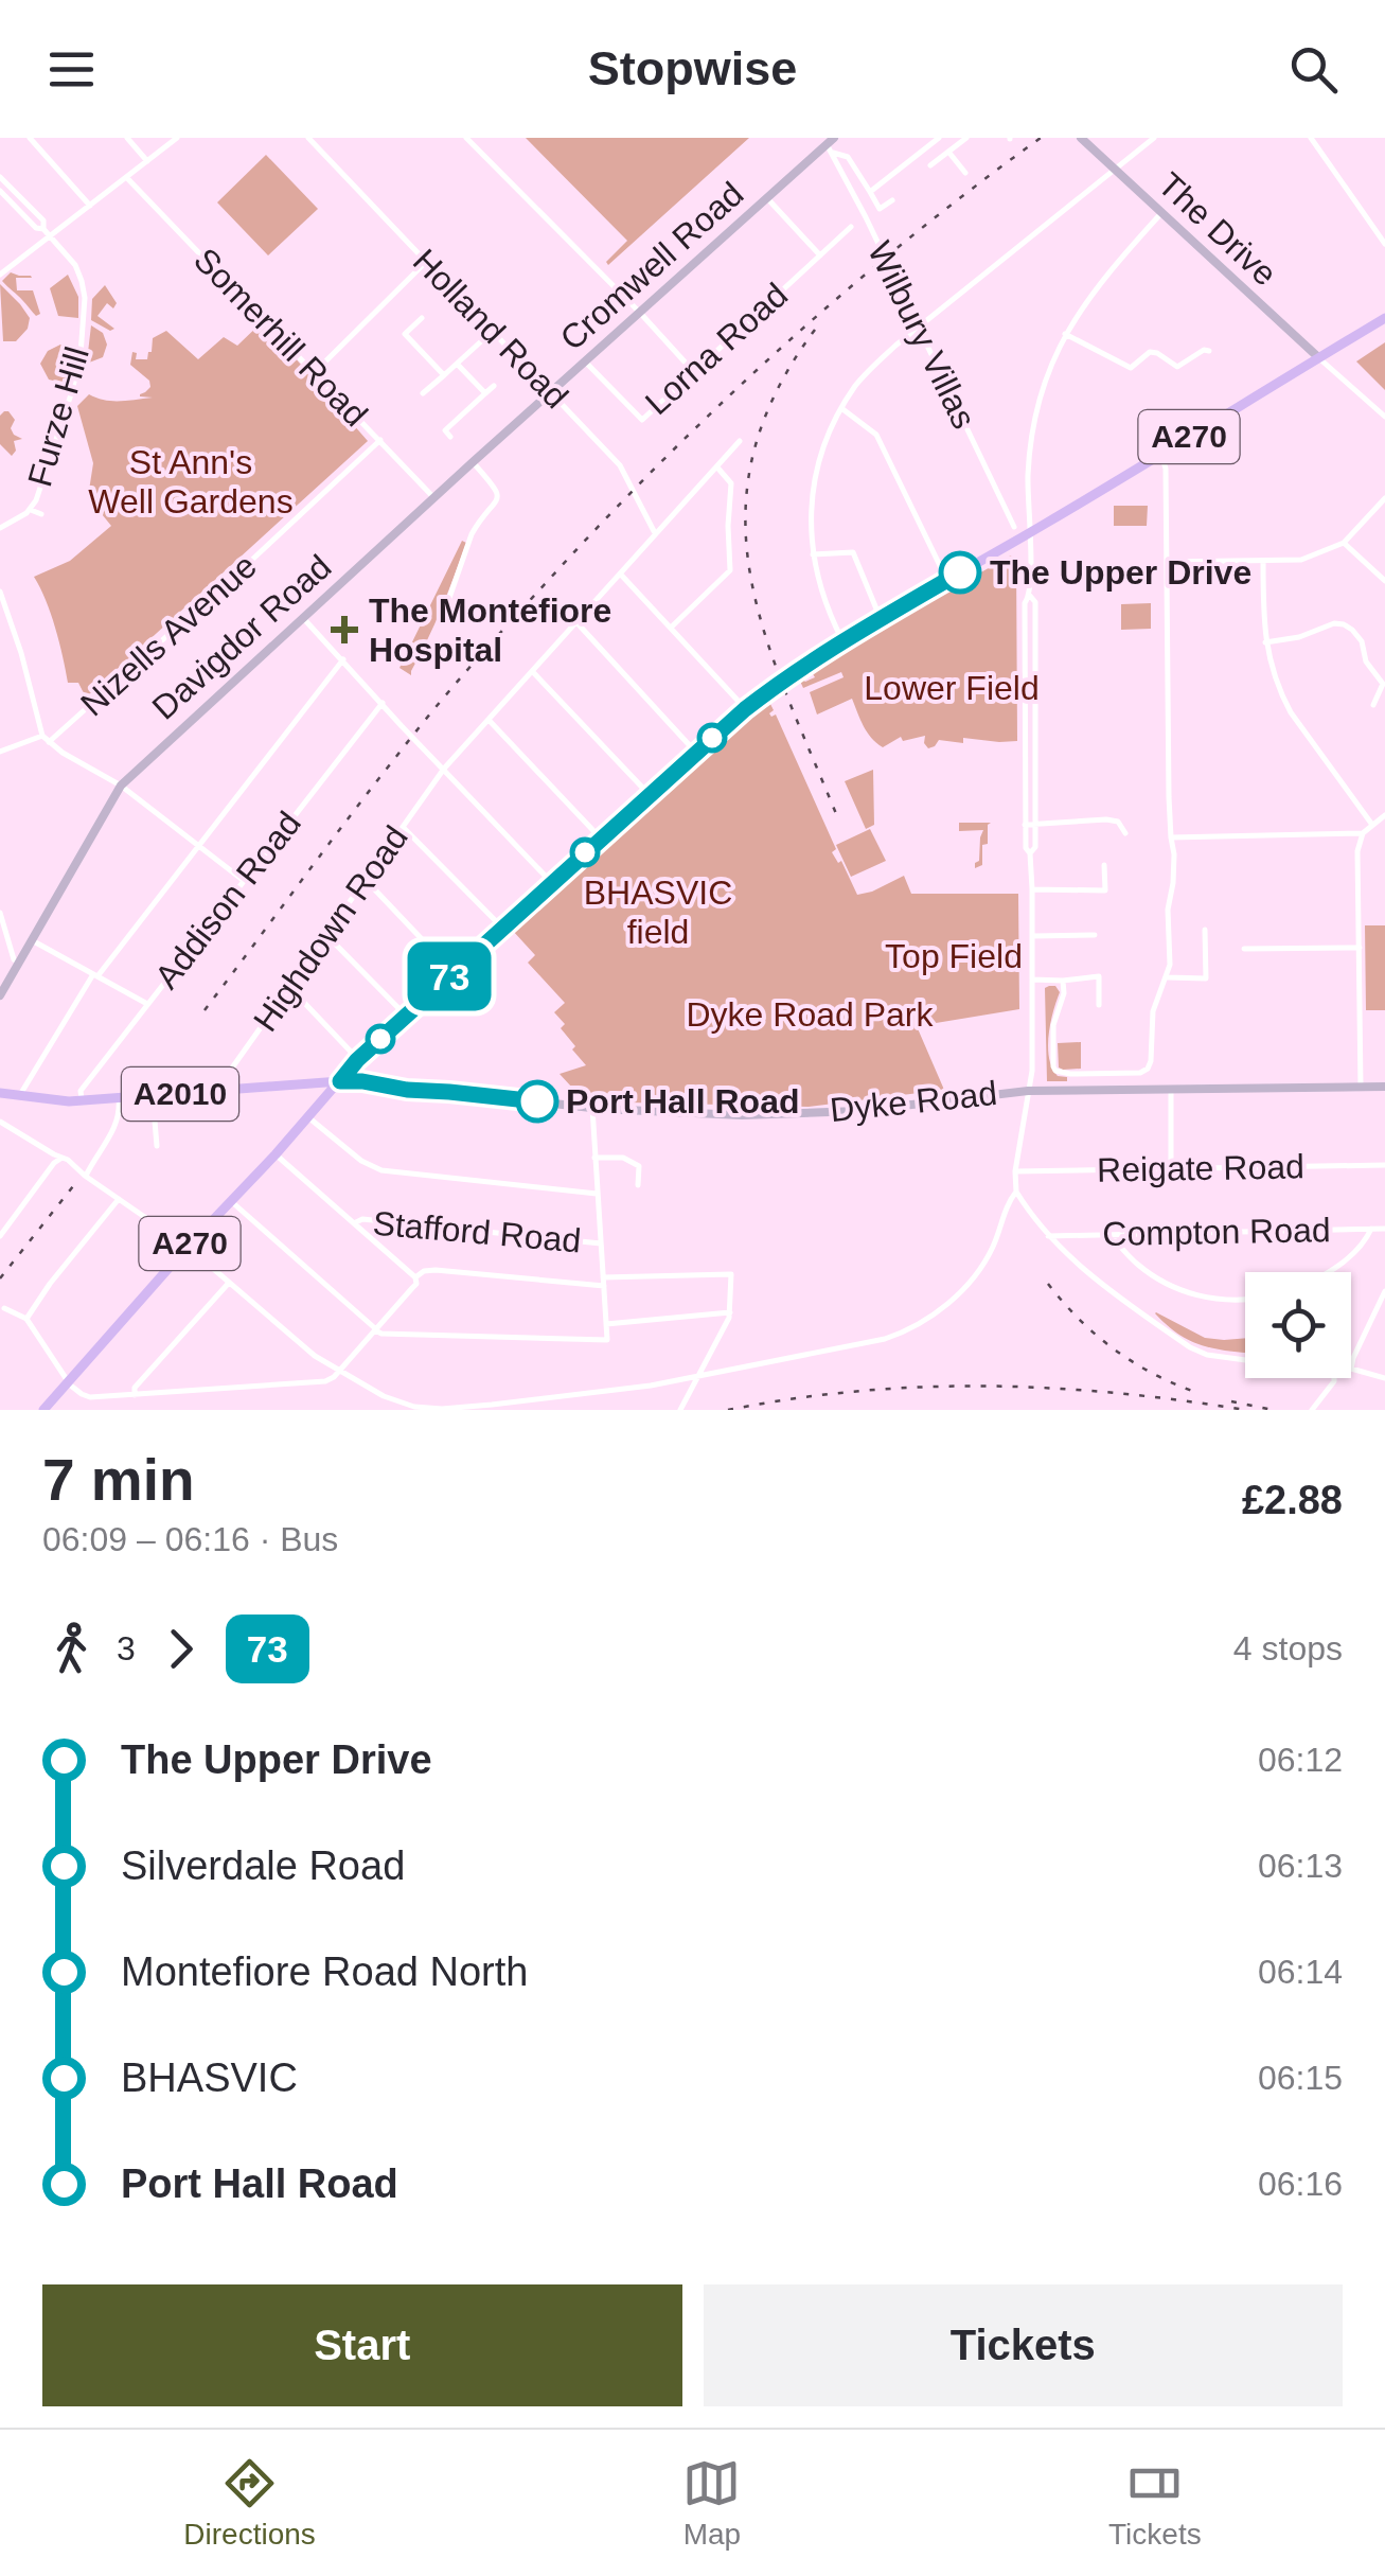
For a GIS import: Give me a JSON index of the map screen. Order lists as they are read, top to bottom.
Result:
{
  "streets": {
    "main road": [
      "The Drive",
      "Cromwell Road",
      "A270",
      "Davigdor Road",
      "A2010",
      "Dyke Road"
    ],
    "street": [
      "Holland Road",
      "Wilbury Villas",
      "Somerhill Road",
      "Lorna Road",
      "Furze Hill",
      "Nizells Avenue",
      "Addison Road",
      "Highdown Road",
      "Reigate Road",
      "Stafford Road",
      "Compton Road"
    ]
  },
  "crossings": [
    ["The Drive", "A270"],
    ["Cromwell Road", "Holland Road"],
    ["Cromwell Road", "Wilbury Villas"],
    ["Cromwell Road", "Lorna Road"],
    ["Cromwell Road", "Davigdor Road"],
    ["Holland Road", "Davigdor Road"],
    ["Holland Road", "Highdown Road"],
    ["Somerhill Road", "Nizells Avenue"],
    ["Somerhill Road", "Davigdor Road"],
    ["A270", "Dyke Road"],
    ["Addison Road", "Dyke Road"],
    ["Highdown Road", "Dyke Road"]
  ],
  "parks": [
    "St Ann's Well Gardens",
    "Lower Field",
    "BHASVIC field",
    "Top Field",
    "Dyke Road Park"
  ],
  "places": {
    "other": ["The Upper Drive", "Port Hall Road"],
    "health": ["The Montefiore Hospital"]
  },
  "lines": ["bus line 73"],
  "page": {
    "header": "Stopwise",
    "on_map": "73",
    "heading": ["7 min", "06:09 – 06:16 · Bus", "£2.88"],
    "legs": ["3", "73", "4 stops"],
    "list": [
      {
        "name": "The Upper Drive",
        "value": "06:12"
      },
      {
        "name": "Silverdale Road",
        "value": "06:13"
      },
      {
        "name": "Montefiore Road North",
        "value": "06:14"
      },
      {
        "name": "BHASVIC",
        "value": "06:15"
      },
      {
        "name": "Port Hall Road",
        "value": "06:16"
      }
    ],
    "buttons": ["Start", "Tickets"],
    "tabs": ["Directions", "Map", "Tickets"]
  }
}
